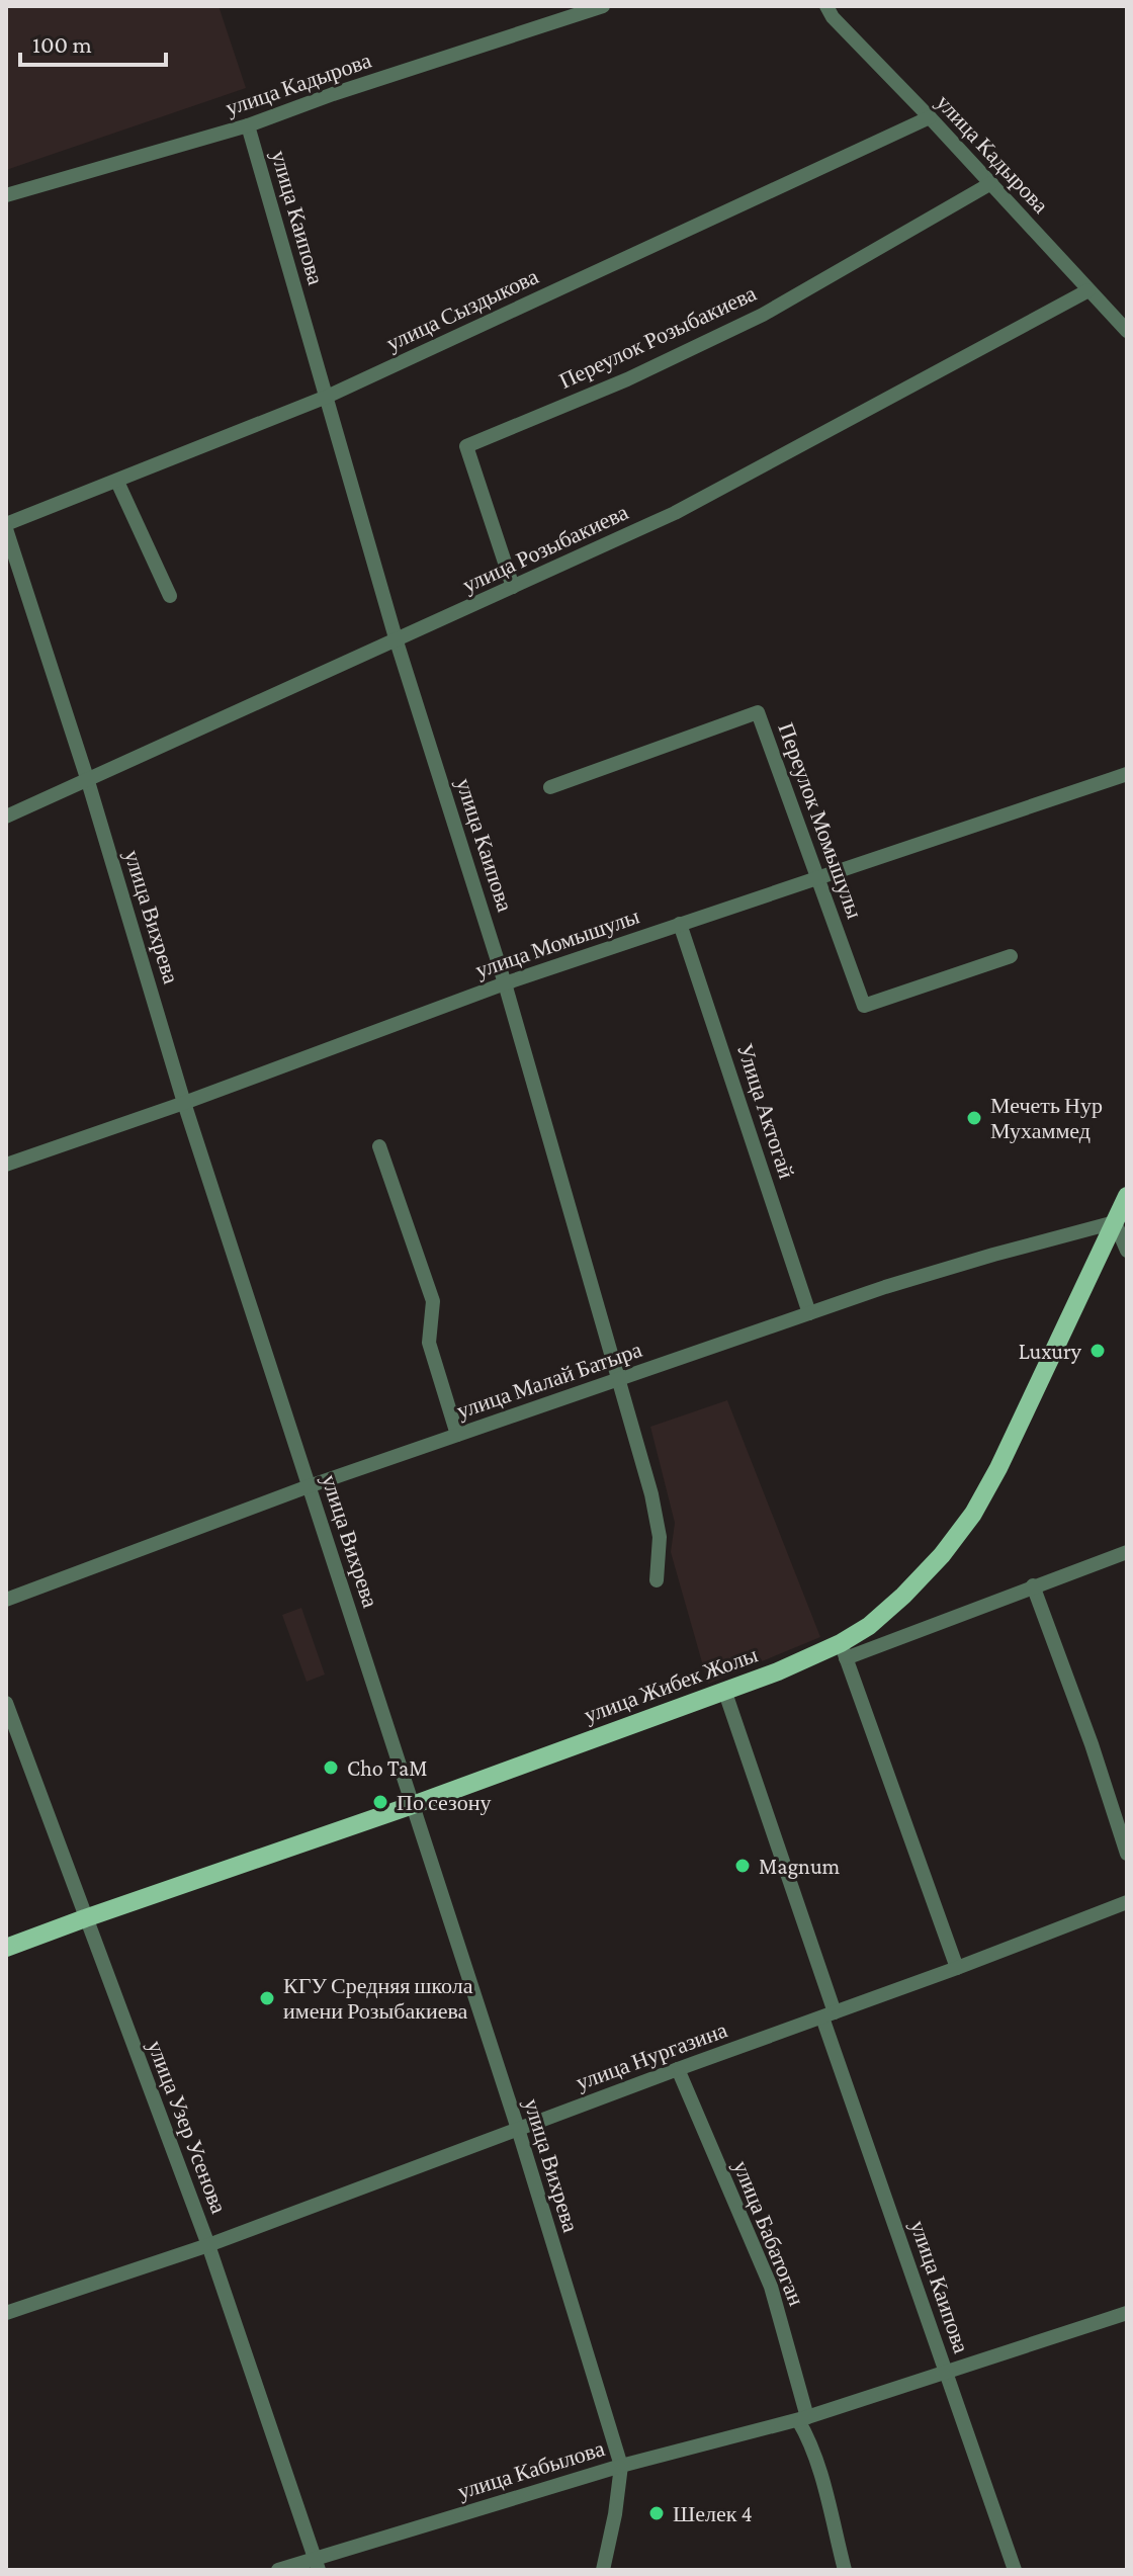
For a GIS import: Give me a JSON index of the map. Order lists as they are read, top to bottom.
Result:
{
  "streets": {
    "main road": ["улица Жибек Жолы"],
    "street": [
      "улица Кадырова",
      "улица Каипова",
      "улица Сыздыкова",
      "Переулок Розыбакиева",
      "улица Розыбакиева",
      "Переулок Момышулы",
      "улица Вихрева",
      "улица Момышулы",
      "Улица Актогай",
      "улица Малай Батыра",
      "улица Нургазина",
      "улица Узер Усенова",
      "улица Бабатоган",
      "улица Кабылова"
    ]
  },
  "crossings": [
    ["улица Кадырова", "улица Каипова"],
    ["улица Кадырова", "улица Сыздыкова"],
    ["улица Кадырова", "Переулок Розыбакиева"],
    ["улица Кадырова", "улица Розыбакиева"],
    ["улица Каипова", "улица Сыздыкова"],
    ["улица Каипова", "улица Розыбакиева"],
    ["улица Каипова", "улица Момышулы"],
    ["улица Каипова", "улица Малай Батыра"],
    ["улица Каипова", "улица Жибек Жолы"],
    ["улица Каипова", "улица Нургазина"],
    ["улица Каипова", "улица Кабылова"],
    ["улица Сыздыкова", "улица Вихрева"],
    ["Переулок Розыбакиева", "улица Розыбакиева"],
    ["улица Розыбакиева", "улица Вихрева"],
    ["Переулок Момышулы", "улица Момышулы"],
    ["улица Вихрева", "улица Момышулы"],
    ["улица Вихрева", "улица Малай Батыра"],
    ["улица Вихрева", "улица Жибек Жолы"],
    ["улица Вихрева", "улица Нургазина"],
    ["улица Вихрева", "улица Кабылова"],
    ["улица Момышулы", "Улица Актогай"],
    ["Улица Актогай", "улица Малай Батыра"],
    ["улица Малай Батыра", "улица Жибек Жолы"],
    ["улица Жибек Жолы", "улица Узер Усенова"],
    ["улица Нургазина", "улица Узер Усенова"],
    ["улица Нургазина", "улица Бабатоган"],
    ["улица Узер Усенова", "улица Кабылова"],
    ["улица Бабатоган", "улица Кабылова"]
  ],
  "places": [
    "Мечеть Нур Мухаммед",
    "Luxury",
    "Cho TaM",
    "По сезону",
    "Magnum",
    "КГУ Средняя школа имени Розыбакиева",
    "Шелек 4"
  ],
  "scale_bar": "100 m"
}
